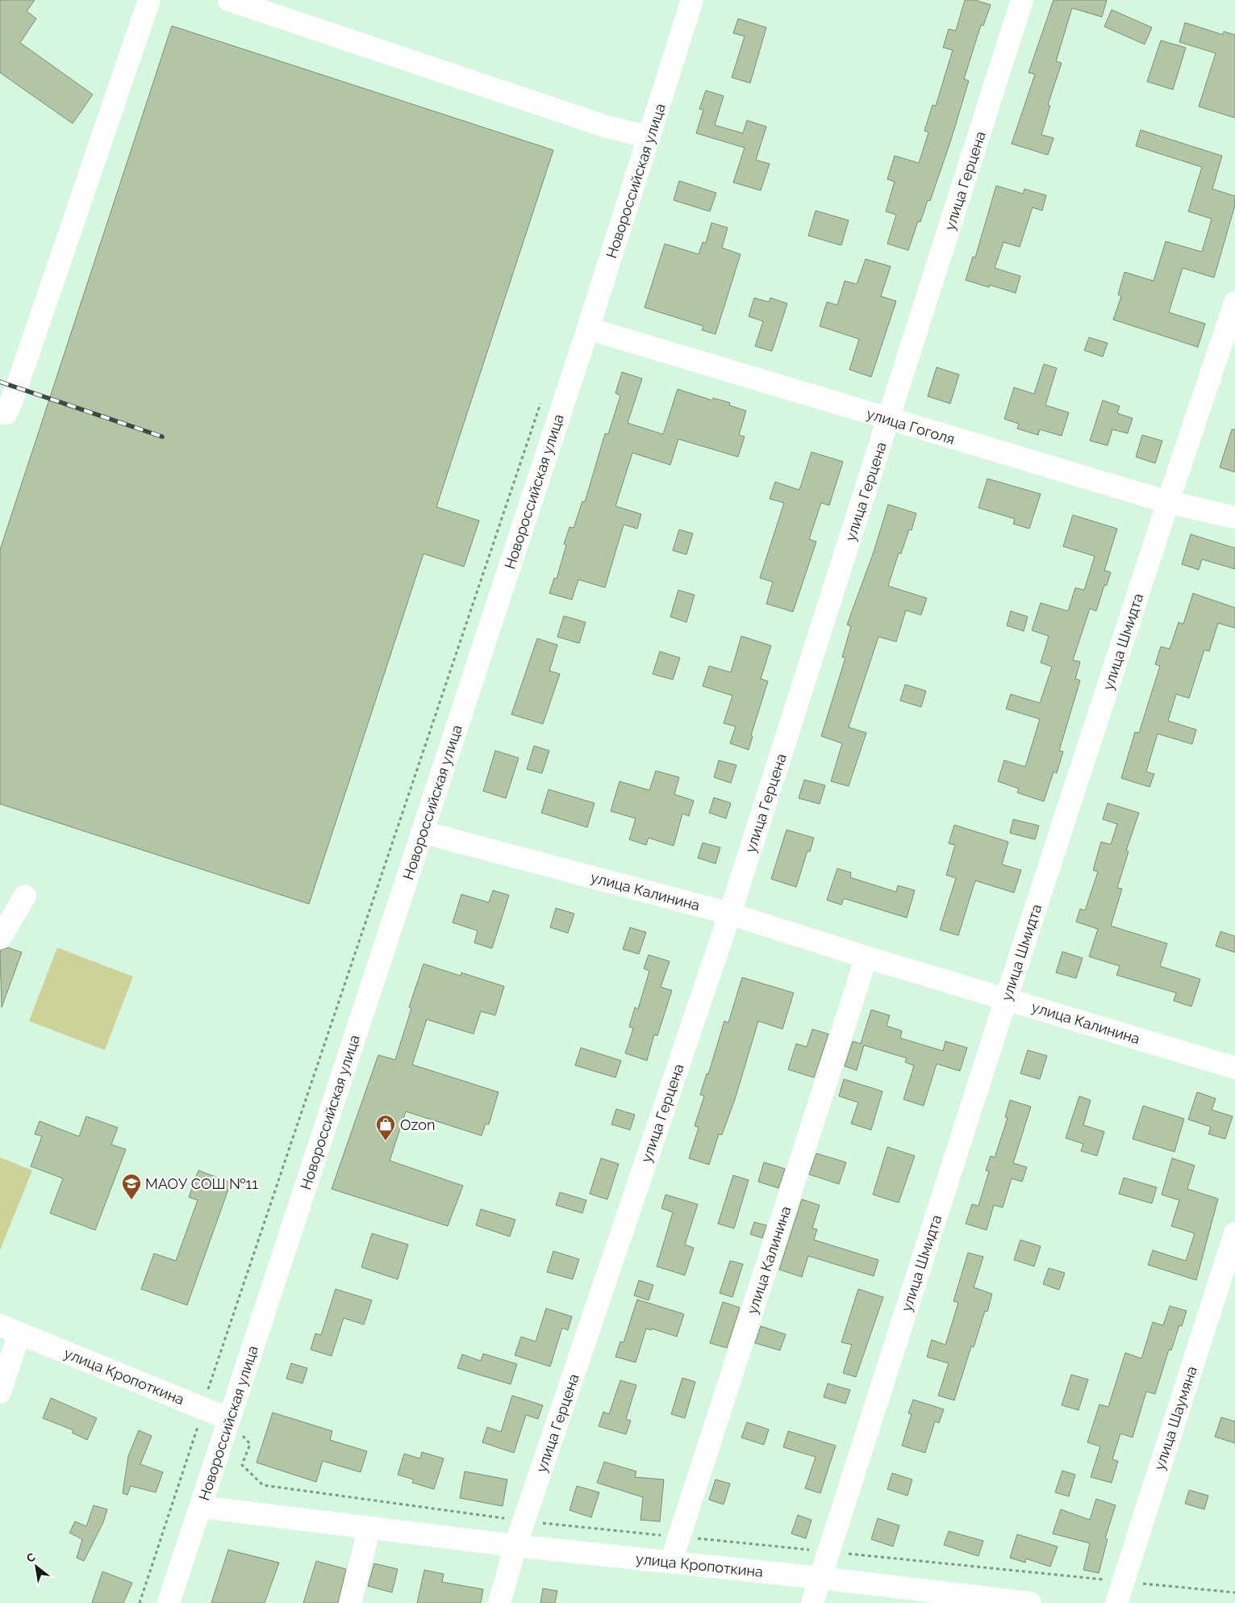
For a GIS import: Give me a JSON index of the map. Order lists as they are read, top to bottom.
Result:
{
  "streets": {
    "street": [
      "Новороссийская улица",
      "улица Герцена",
      "улица Гоголя",
      "улица Шмидта",
      "улица Калинина",
      "улица Кропоткина",
      "улица Шаумяна"
    ]
  },
  "crossings": [
    ["Новороссийская улица", "улица Гоголя"],
    ["Новороссийская улица", "улица Калинина"],
    ["Новороссийская улица", "улица Кропоткина"],
    ["улица Герцена", "улица Гоголя"],
    ["улица Герцена", "улица Калинина"],
    ["улица Герцена", "улица Кропоткина"],
    ["улица Гоголя", "улица Шмидта"],
    ["улица Шмидта", "улица Калинина"],
    ["улица Шмидта", "улица Кропоткина"],
    ["улица Калинина", "улица Кропоткина"]
  ],
  "places": {
    "shop": ["Ozon"],
    "school or university": ["МАОУ СОШ №11"]
  },
  "north": "top left"
}
